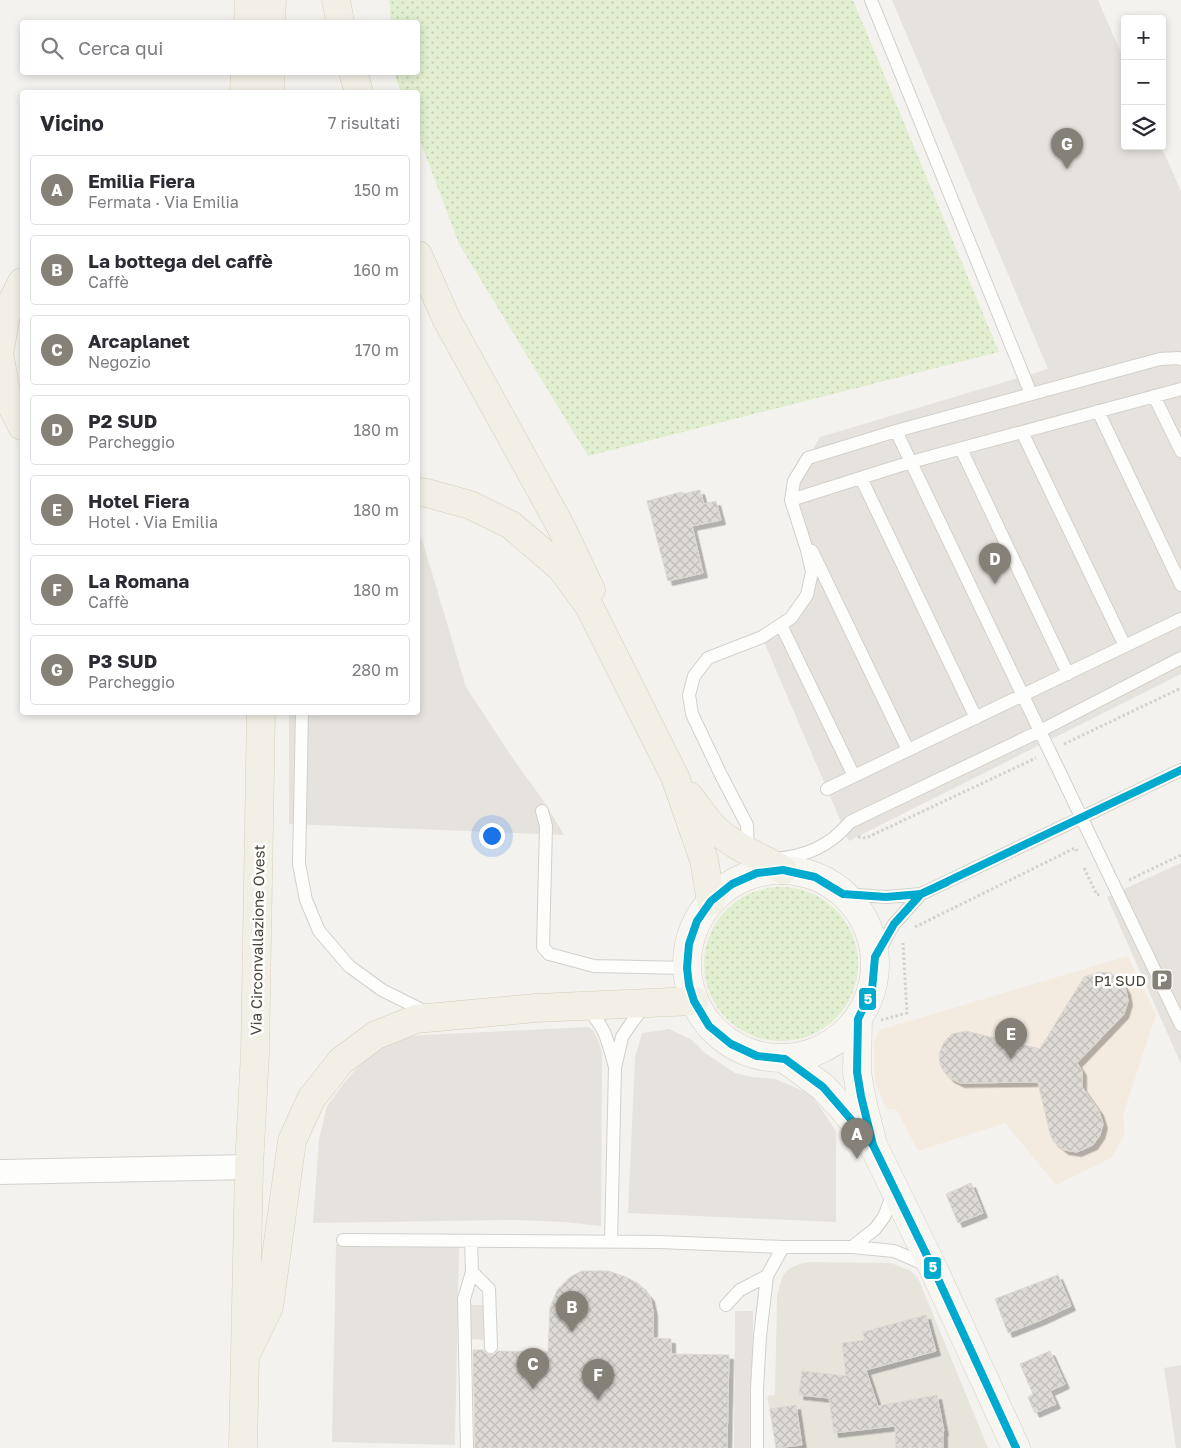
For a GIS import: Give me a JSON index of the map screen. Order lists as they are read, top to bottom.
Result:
{
  "streets": {
    "main road": ["Via Circonvallazione Ovest"]
  },
  "places": {
    "parking": ["P1 SUD"]
  },
  "lines": ["transit line 5"],
  "page": {
    "map_buttons": ["+", "−"],
    "search": "Cerca qui",
    "heading": ["Vicino", "7 risultati"],
    "pins": [
      "G",
      "D",
      "E",
      "A",
      "B",
      "C",
      "F"
    ],
    "list": [
      {
        "mark": "A",
        "name": "Emilia Fiera",
        "note": "Fermata · Via Emilia",
        "value": "150 m"
      },
      {
        "mark": "B",
        "name": "La bottega del caffè",
        "note": "Caffè",
        "value": "160 m"
      },
      {
        "mark": "C",
        "name": "Arcaplanet",
        "note": "Negozio",
        "value": "170 m"
      },
      {
        "mark": "D",
        "name": "P2 SUD",
        "note": "Parcheggio",
        "value": "180 m"
      },
      {
        "mark": "E",
        "name": "Hotel Fiera",
        "note": "Hotel · Via Emilia",
        "value": "180 m"
      },
      {
        "mark": "F",
        "name": "La Romana",
        "note": "Caffè",
        "value": "180 m"
      },
      {
        "mark": "G",
        "name": "P3 SUD",
        "note": "Parcheggio",
        "value": "280 m"
      }
    ]
  }
}
